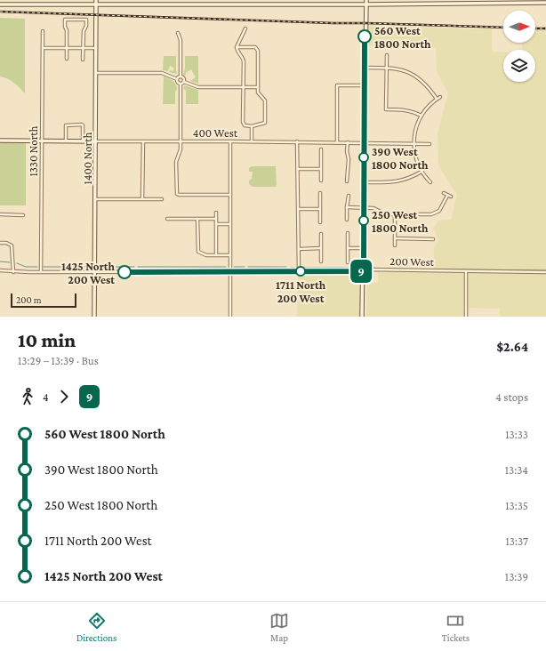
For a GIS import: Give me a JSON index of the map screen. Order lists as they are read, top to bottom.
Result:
{
  "streets": {
    "street": [
      "400 West",
      "1330 North",
      "1400 North",
      "200 West"
    ]
  },
  "crossings": [
    ["400 West", "1330 North"],
    ["400 West", "1400 North"],
    ["1330 North", "200 West"],
    ["1400 North", "200 West"]
  ],
  "places": [
    "560 West 1800 North",
    "390 West 1800 North",
    "250 West 1800 North",
    "1711 North 200 West",
    "1425 North 200 West"
  ],
  "lines": ["bus line 9"],
  "scale_bar": "200 m",
  "north": "right",
  "page": {
    "on_map": "9",
    "scale": "200 m",
    "heading": ["10 min", "13:29 – 13:39 · Bus", "$2.64"],
    "legs": ["4", "9", "4 stops"],
    "list": [
      {
        "name": "560 West 1800 North",
        "value": "13:33"
      },
      {
        "name": "390 West 1800 North",
        "value": "13:34"
      },
      {
        "name": "250 West 1800 North",
        "value": "13:35"
      },
      {
        "name": "1711 North 200 West",
        "value": "13:37"
      },
      {
        "name": "1425 North 200 West",
        "value": "13:39"
      }
    ],
    "tabs": ["Directions", "Map", "Tickets"]
  }
}
